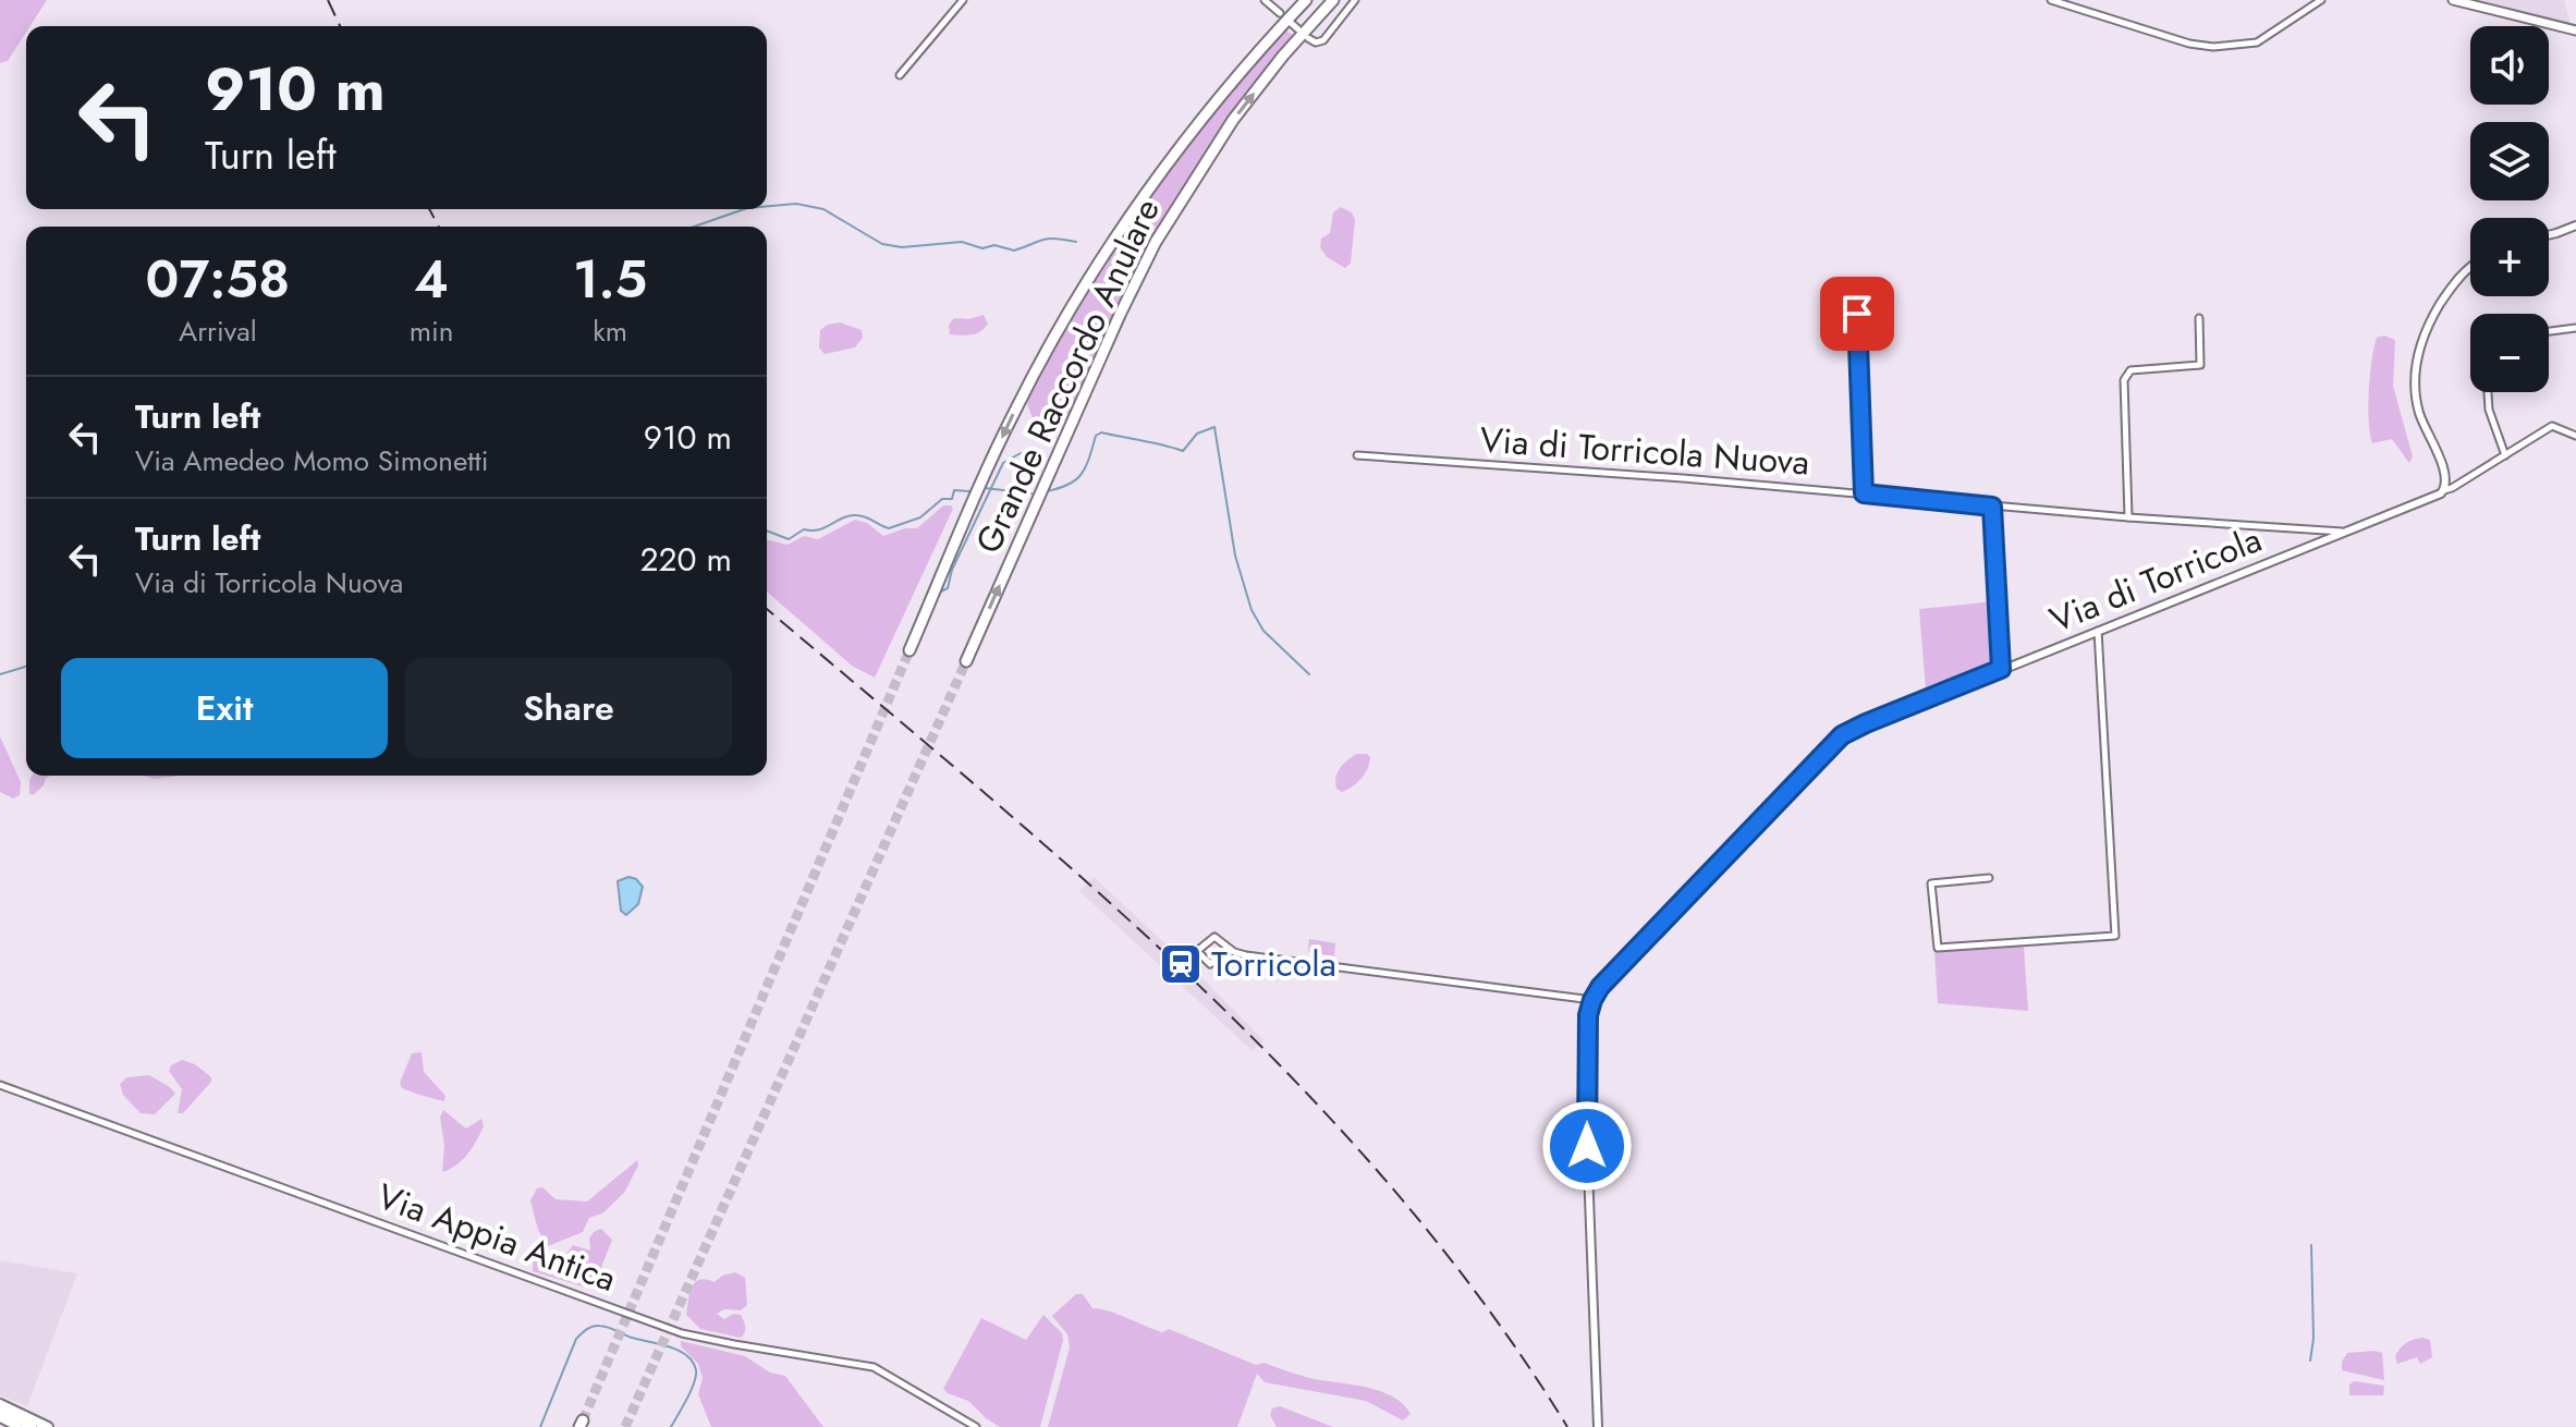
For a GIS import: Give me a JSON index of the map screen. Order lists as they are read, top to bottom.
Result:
{
  "streets": {
    "highway": ["Grande Raccordo Anulare"],
    "street": ["Via di Torricola Nuova", "Via di Torricola", "Via Appia Antica"]
  },
  "crossings": [
    ["Via di Torricola Nuova", "Via di Torricola"]
  ],
  "places": {
    "station": ["Torricola"]
  },
  "page": {
    "map_buttons": ["+", "−"],
    "turn": ["910 m", "Turn left"],
    "eta": [
      "07:58",
      "Arrival",
      "4",
      "min",
      "1.5",
      "km"
    ],
    "list": [
      {
        "name": "Turn left",
        "note": "Via Amedeo Momo Simonetti",
        "value": "910 m"
      },
      {
        "name": "Turn left",
        "note": "Via di Torricola Nuova",
        "value": "220 m"
      }
    ],
    "buttons": ["Exit", "Share"]
  }
}
